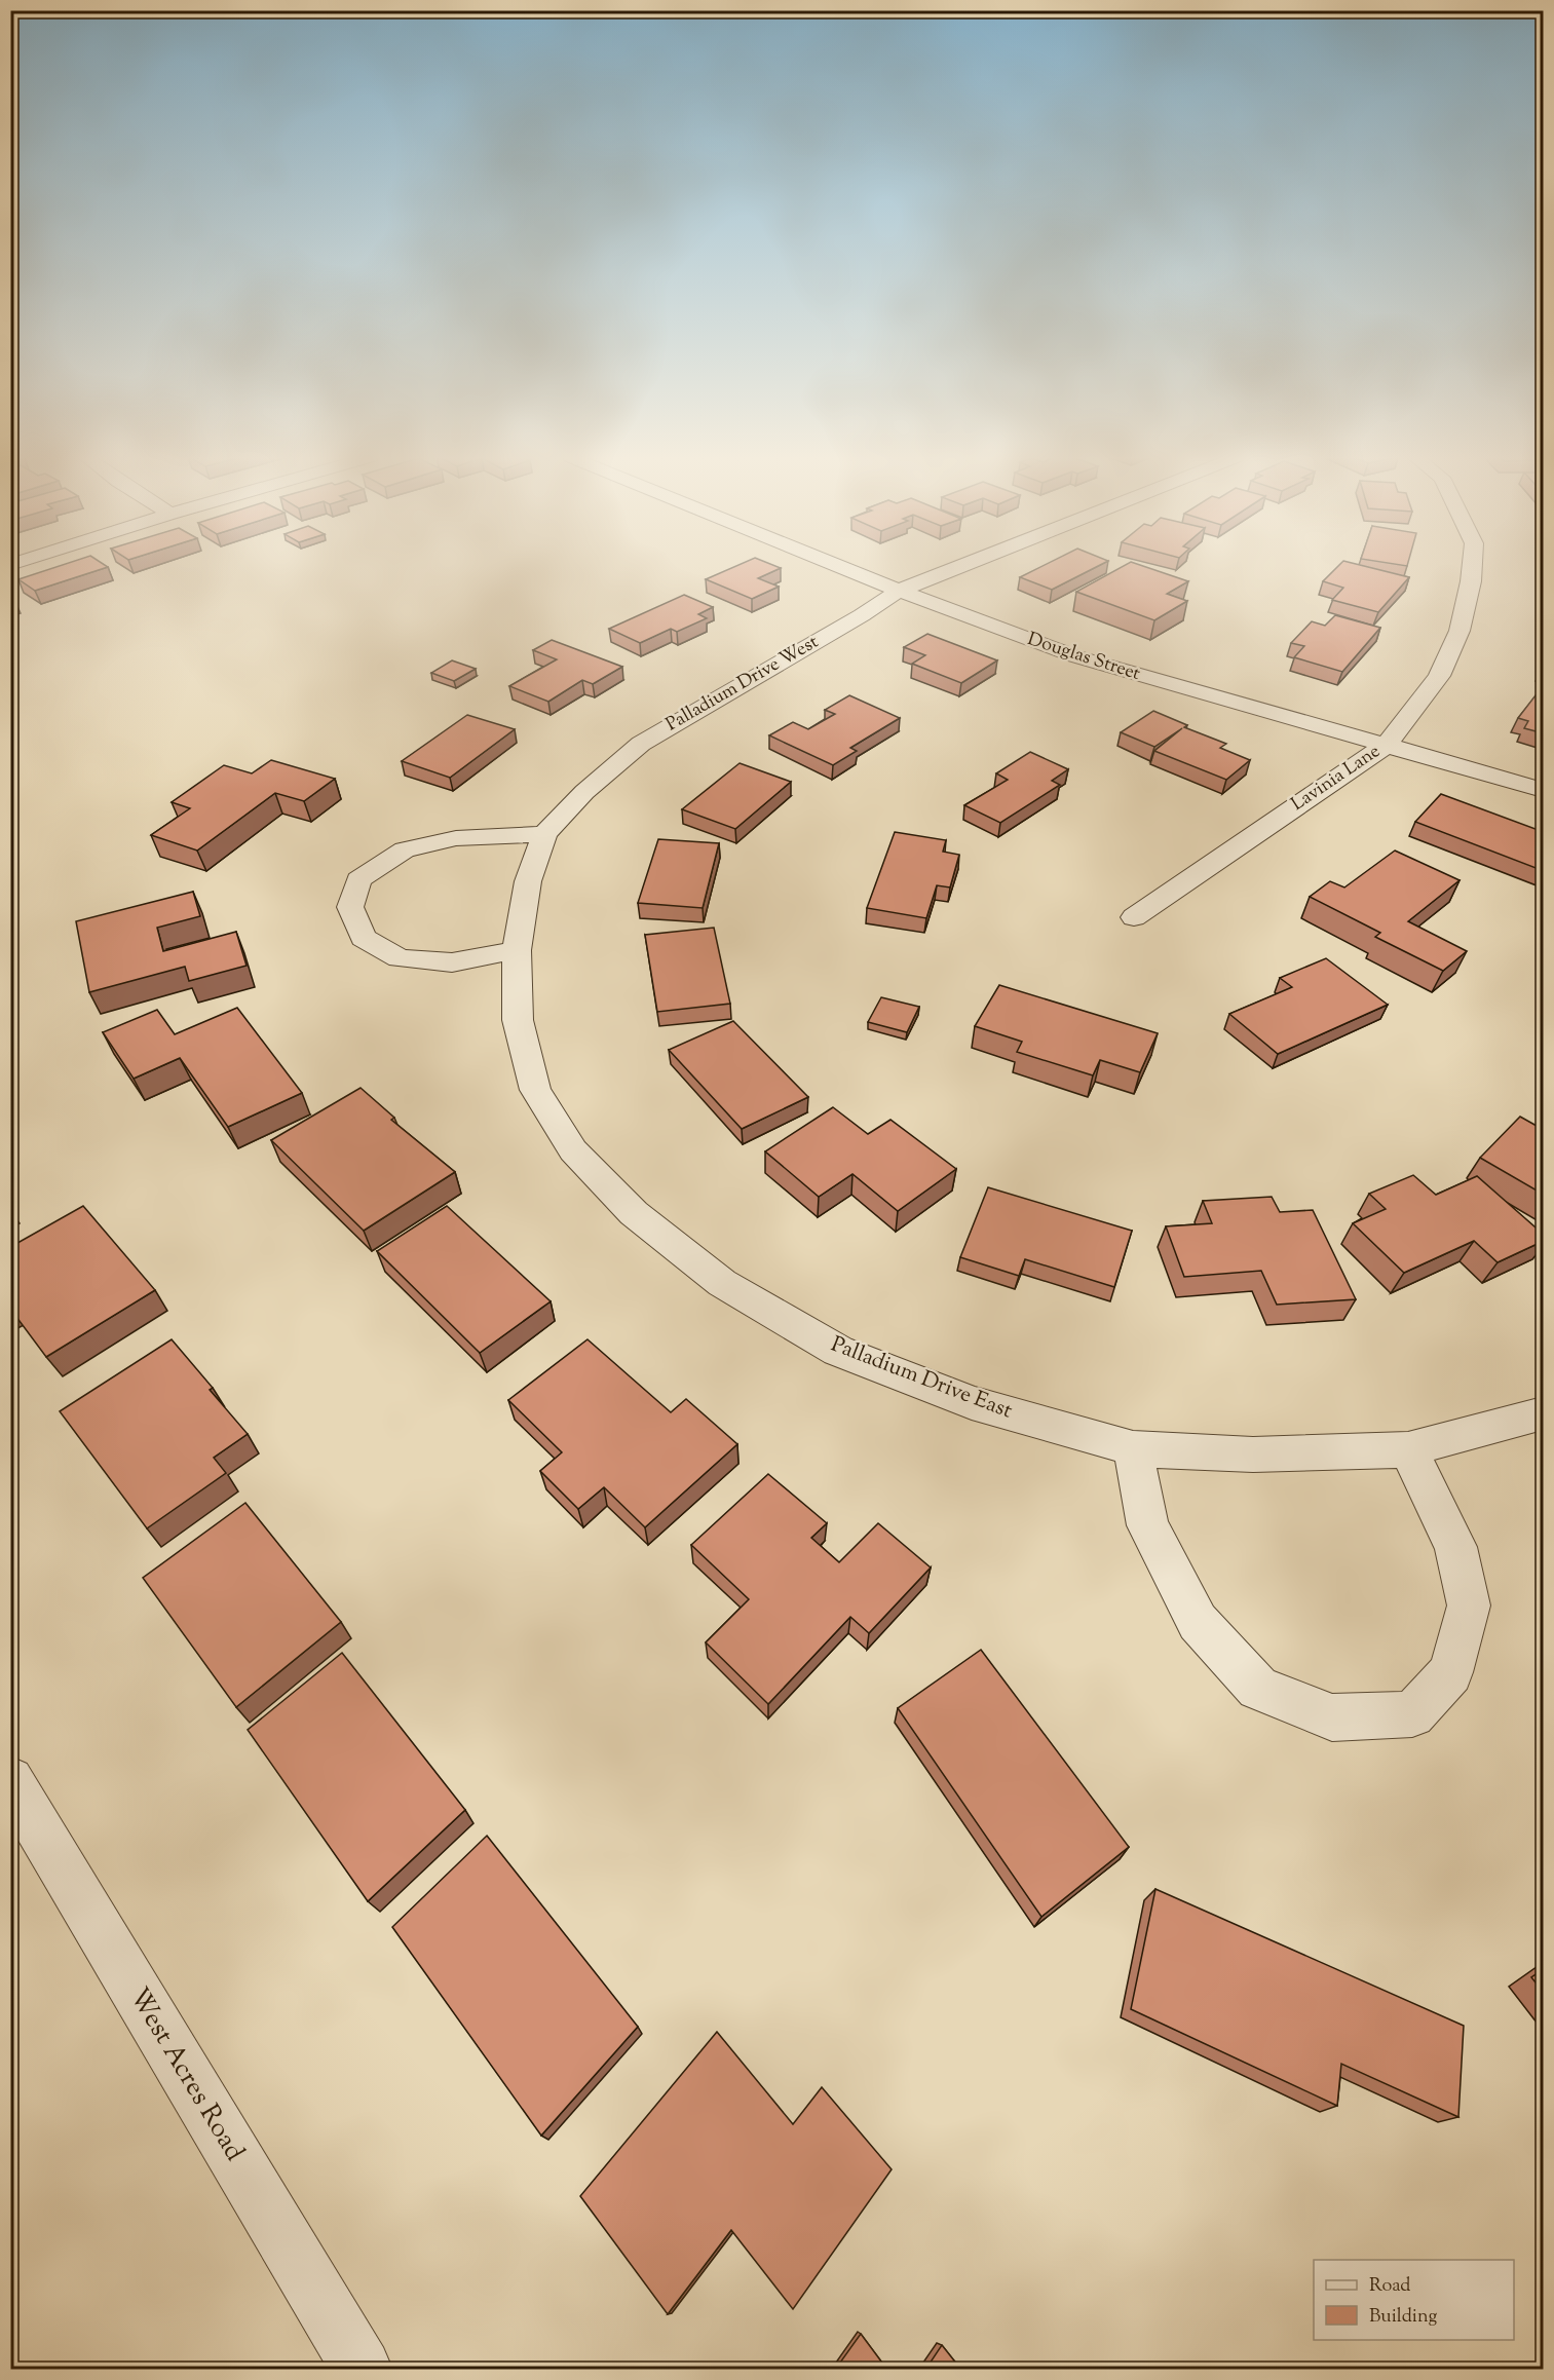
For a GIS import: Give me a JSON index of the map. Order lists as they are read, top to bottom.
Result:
{
  "streets": {
    "street": [
      "Douglas Street",
      "Palladium Drive West",
      "Lavinia Lane",
      "Palladium Drive East",
      "West Acres Road"
    ]
  },
  "crossings": [
    ["Douglas Street", "Palladium Drive West"],
    ["Douglas Street", "Lavinia Lane"],
    ["Palladium Drive West", "Palladium Drive East"]
  ],
  "legend": ["Road", "Building"]
}
